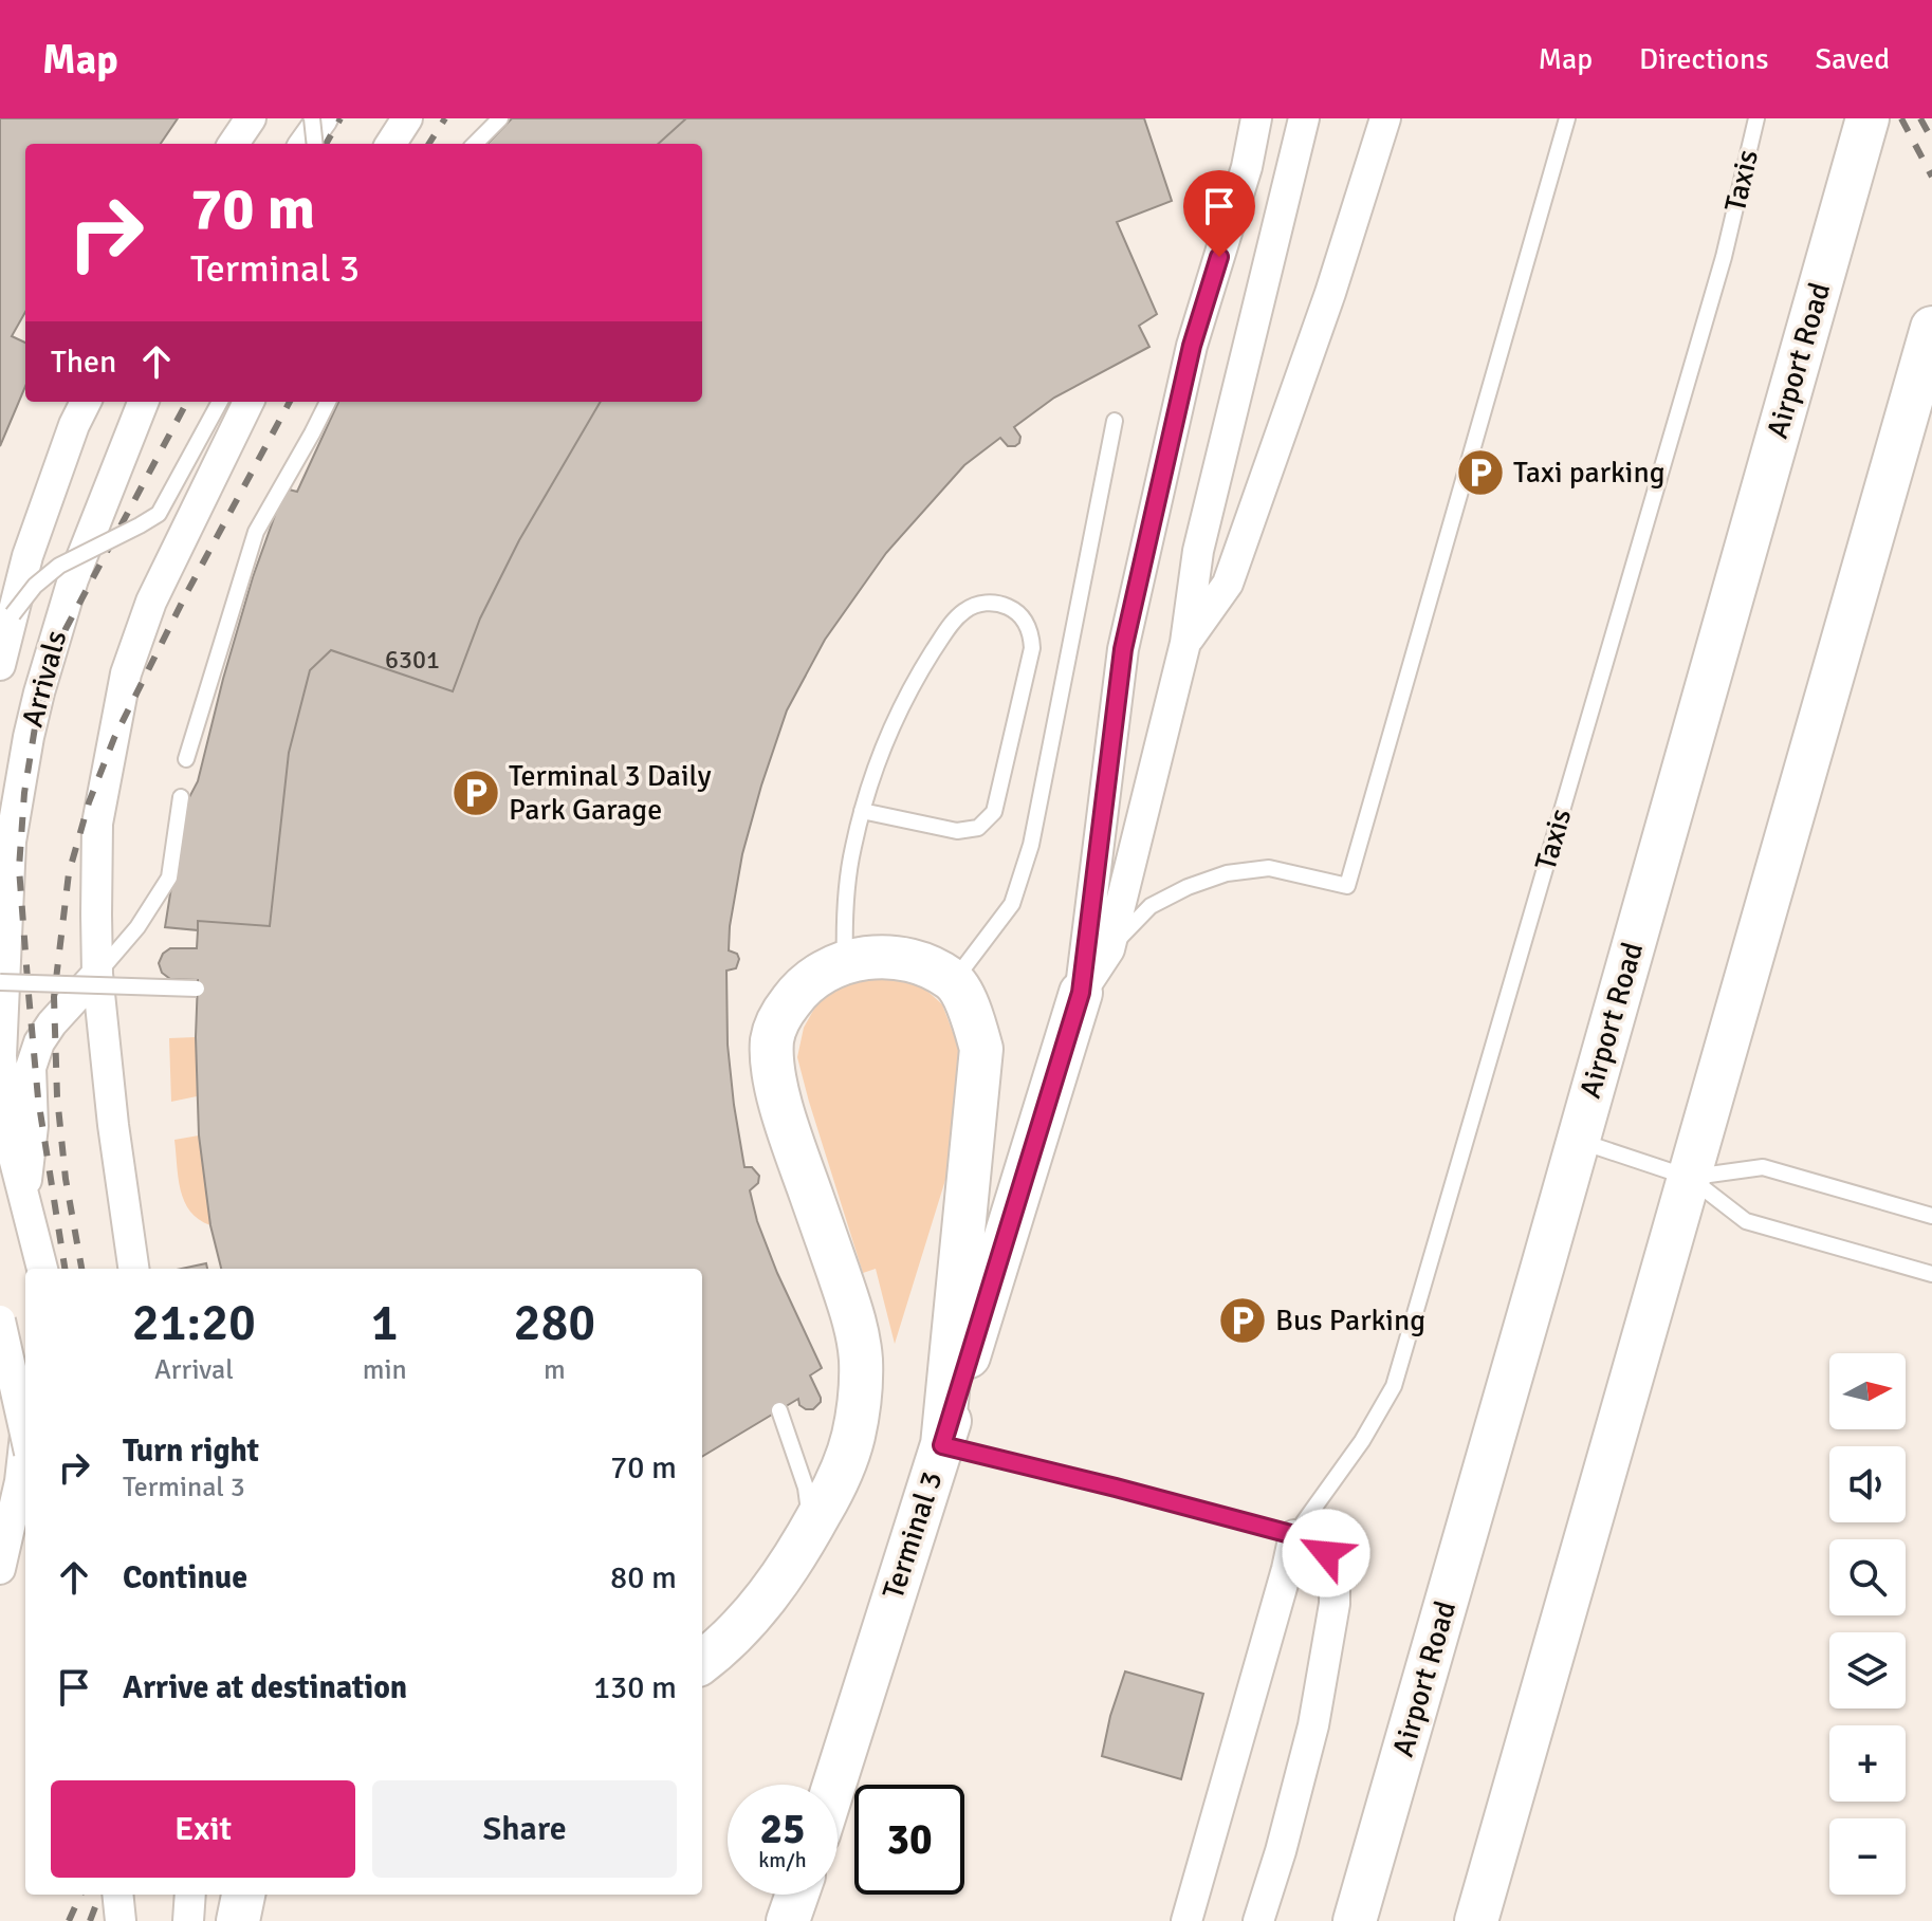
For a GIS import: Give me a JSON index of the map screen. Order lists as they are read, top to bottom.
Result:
{
  "streets": {
    "main road": ["Airport Road", "Terminal 3"],
    "street": ["Arrivals"],
    "lane": ["Taxis"]
  },
  "places": {
    "parking": ["Taxi parking", "Terminal 3 Daily Park Garage", "Bus Parking"]
  },
  "house_numbers": ["6301"],
  "north": "right",
  "page": {
    "header": "Map",
    "nav": ["Map", "Directions", "Saved"],
    "turn": ["70 m", "Terminal 3"],
    "then": "Then",
    "eta": [
      "21:20",
      "Arrival",
      "1",
      "min",
      "280",
      "m"
    ],
    "map_buttons": ["+", "−"],
    "list": [
      {
        "name": "Turn right",
        "note": "Terminal 3",
        "value": "70 m"
      },
      {
        "name": "Continue",
        "value": "80 m"
      },
      {
        "name": "Arrive at destination",
        "value": "130 m"
      }
    ],
    "buttons": ["Exit", "Share"],
    "speed": "25 km/h",
    "limit": "30"
  }
}
